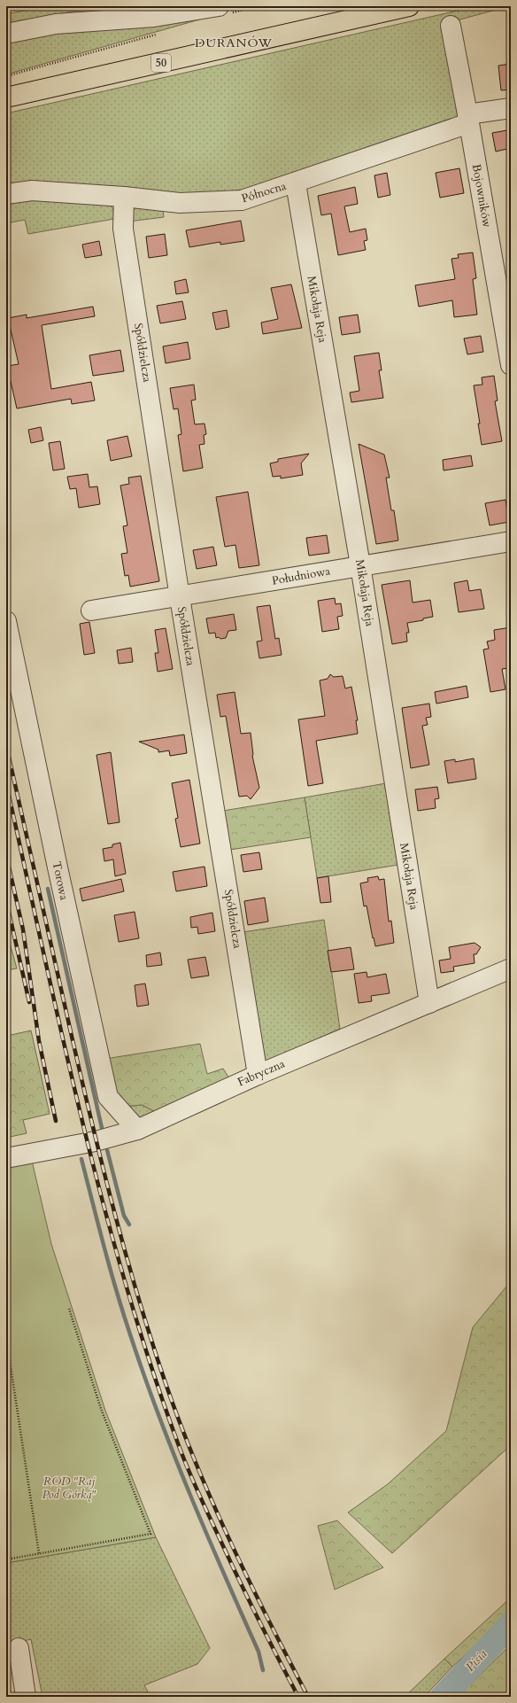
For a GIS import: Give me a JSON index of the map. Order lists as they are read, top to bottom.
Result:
{
  "streets": {
    "main road": ["50"],
    "street": [
      "Północna",
      "Bojowników",
      "Mikołaja Reja",
      "Spółdzielcza",
      "Południowa",
      "Torowa",
      "Fabryczna"
    ]
  },
  "crossings": [
    ["Północna", "Bojowników"],
    ["Północna", "Mikołaja Reja"],
    ["Północna", "Spółdzielcza"],
    ["Mikołaja Reja", "Południowa"],
    ["Mikołaja Reja", "Fabryczna"],
    ["Spółdzielcza", "Południowa"],
    ["Spółdzielcza", "Fabryczna"],
    ["Torowa", "Fabryczna"]
  ],
  "districts": ["DURANÓW"],
  "water": ["Pisia"],
  "parks": ["ROD \"Raj Pod Górką\""]
}
